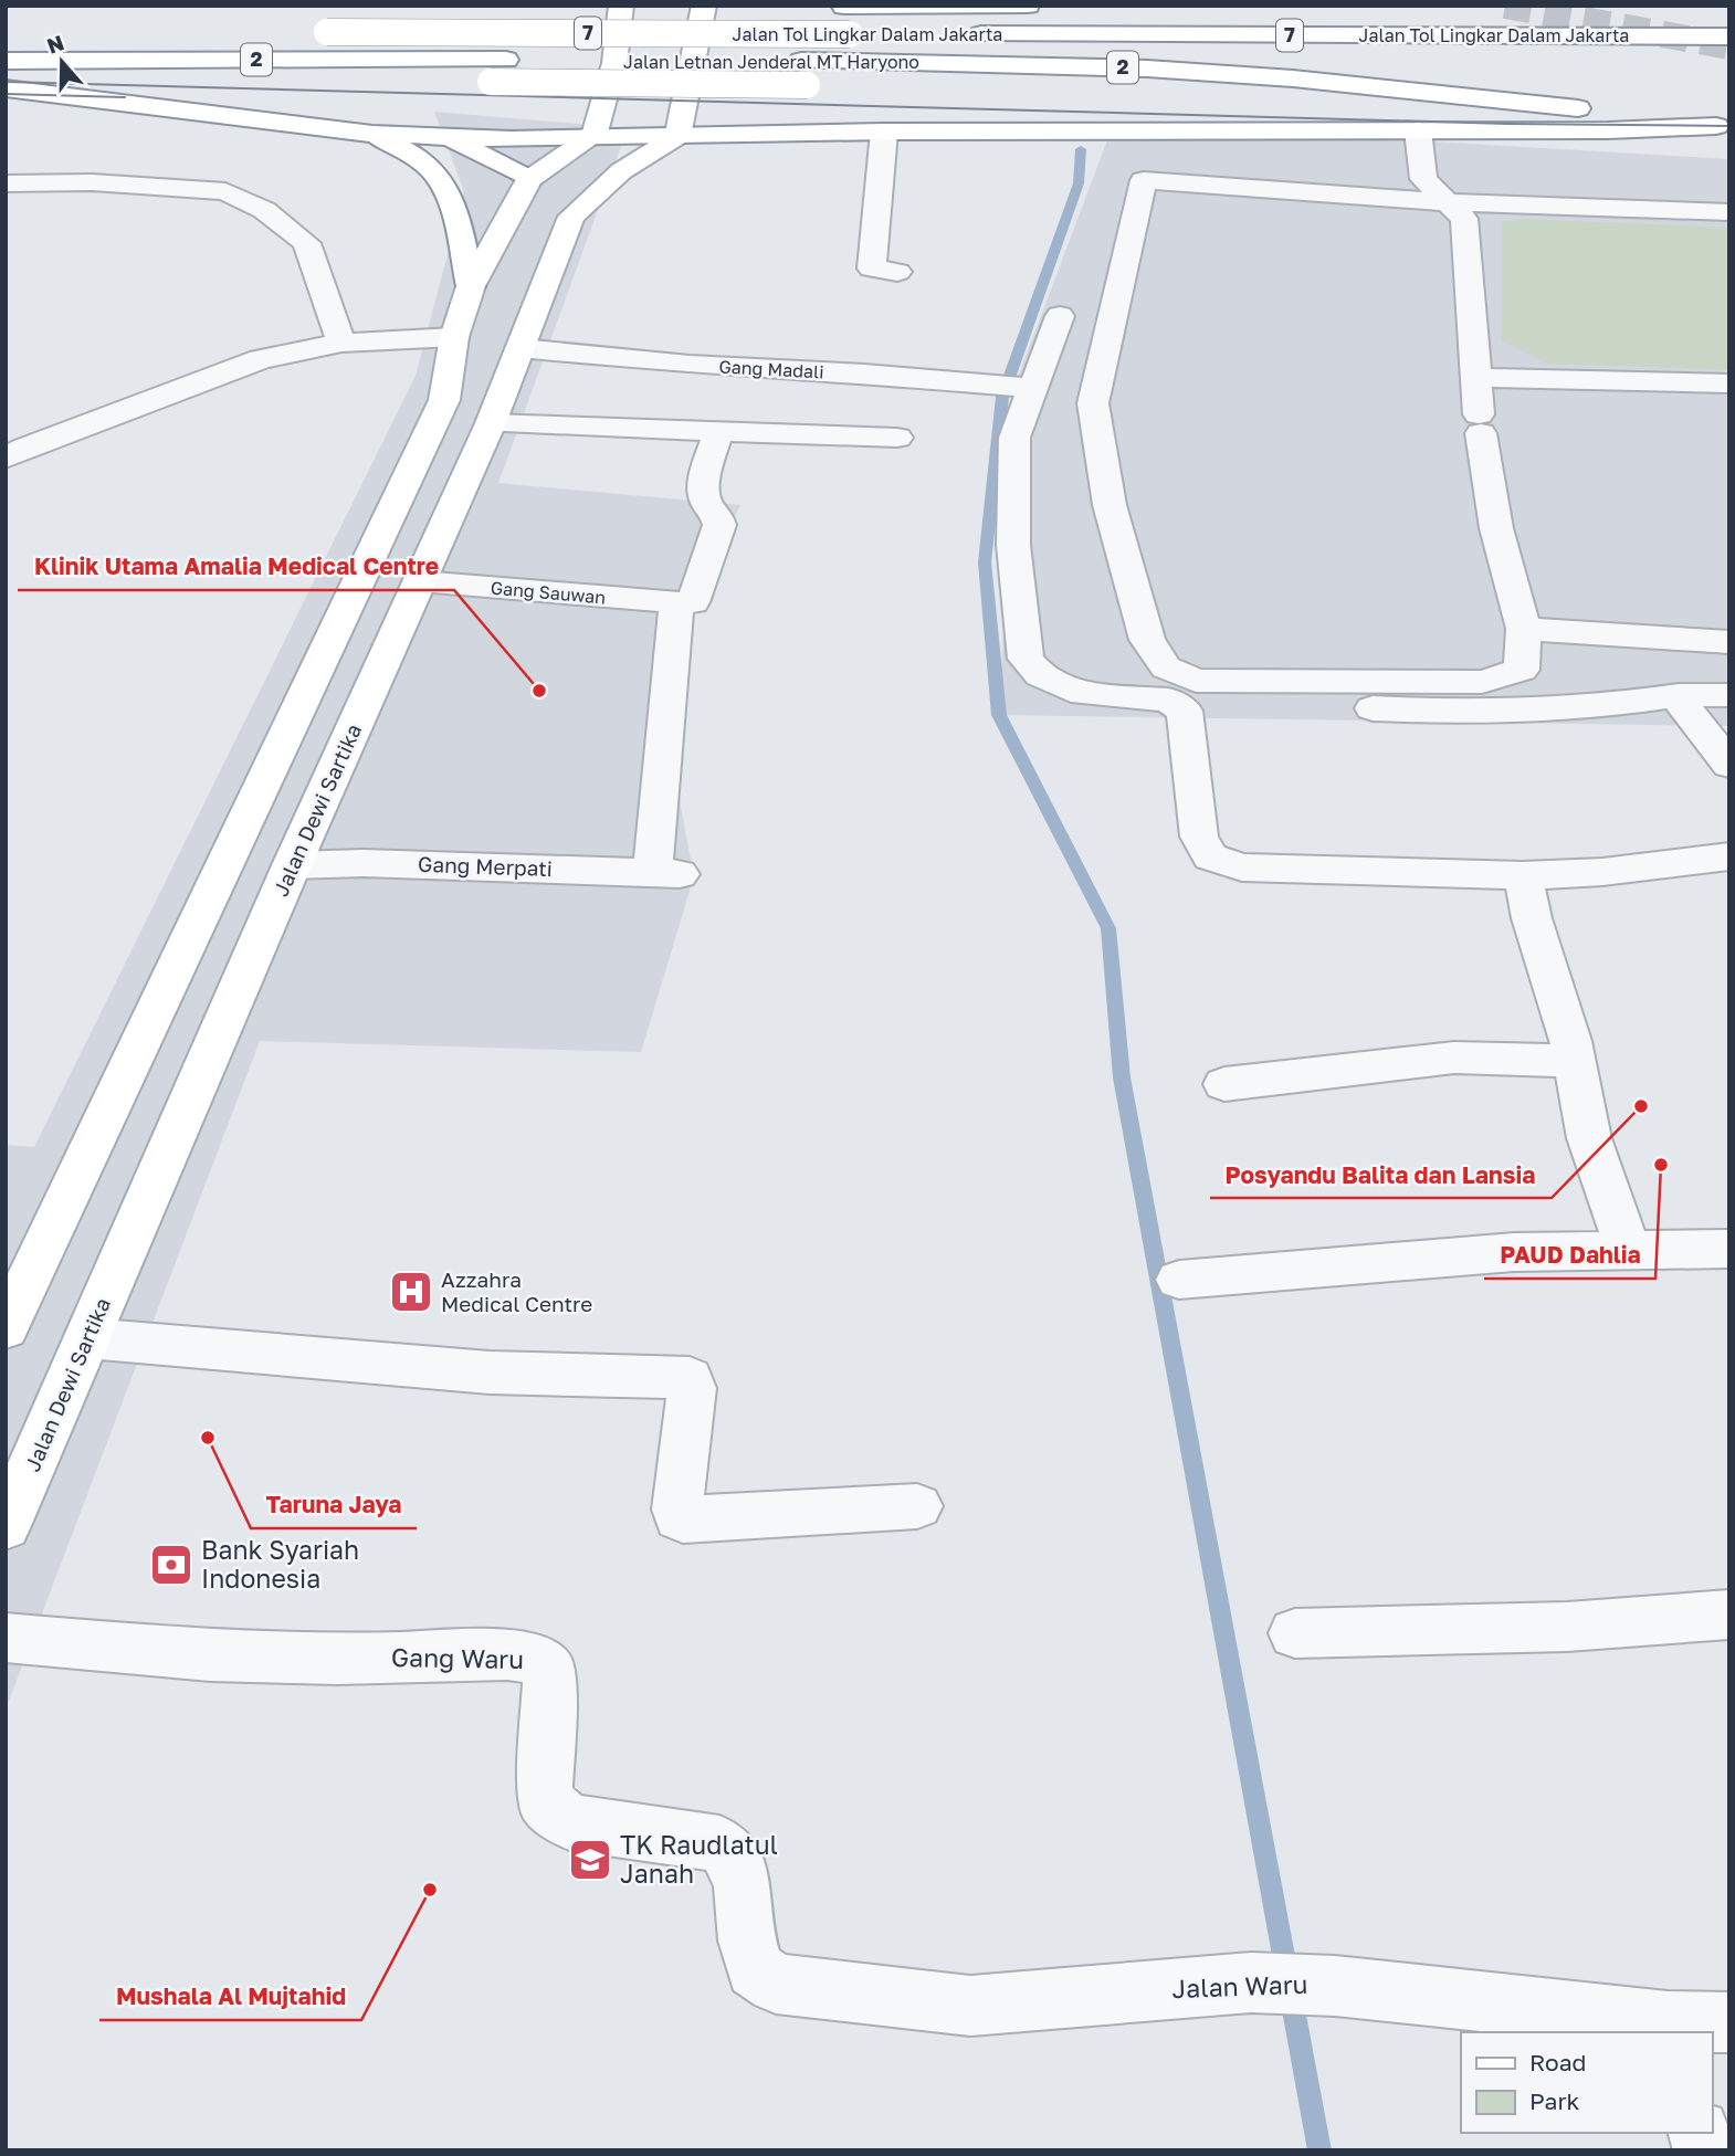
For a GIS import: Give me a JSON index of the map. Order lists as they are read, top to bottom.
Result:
{
  "streets": {
    "main road": [
      "7",
      "Jalan Tol Lingkar Dalam Jakarta",
      "2",
      "Jalan Letnan Jenderal MT Haryono",
      "Jalan Dewi Sartika"
    ],
    "street": [
      "Gang Madali",
      "Gang Sauwan",
      "Gang Merpati",
      "Gang Waru",
      "Jalan Waru"
    ]
  },
  "crossings": [
    ["Gang Madali", "Jalan Dewi Sartika"],
    ["Gang Sauwan", "Jalan Dewi Sartika"],
    ["Gang Sauwan", "Gang Merpati"],
    ["Jalan Dewi Sartika", "Gang Merpati"],
    ["Gang Waru", "Jalan Waru"]
  ],
  "places": {
    "other": [
      "Klinik Utama Amalia Medical Centre",
      "Posyandu Balita dan Lansia",
      "PAUD Dahlia",
      "Taruna Jaya",
      "Mushala Al Mujtahid"
    ],
    "hospital": ["Azzahra Medical Centre"],
    "bank": ["Bank Syariah Indonesia"],
    "school or university": ["TK Raudlatul Janah"]
  },
  "legend": ["Road", "Park"],
  "north": "top"
}
